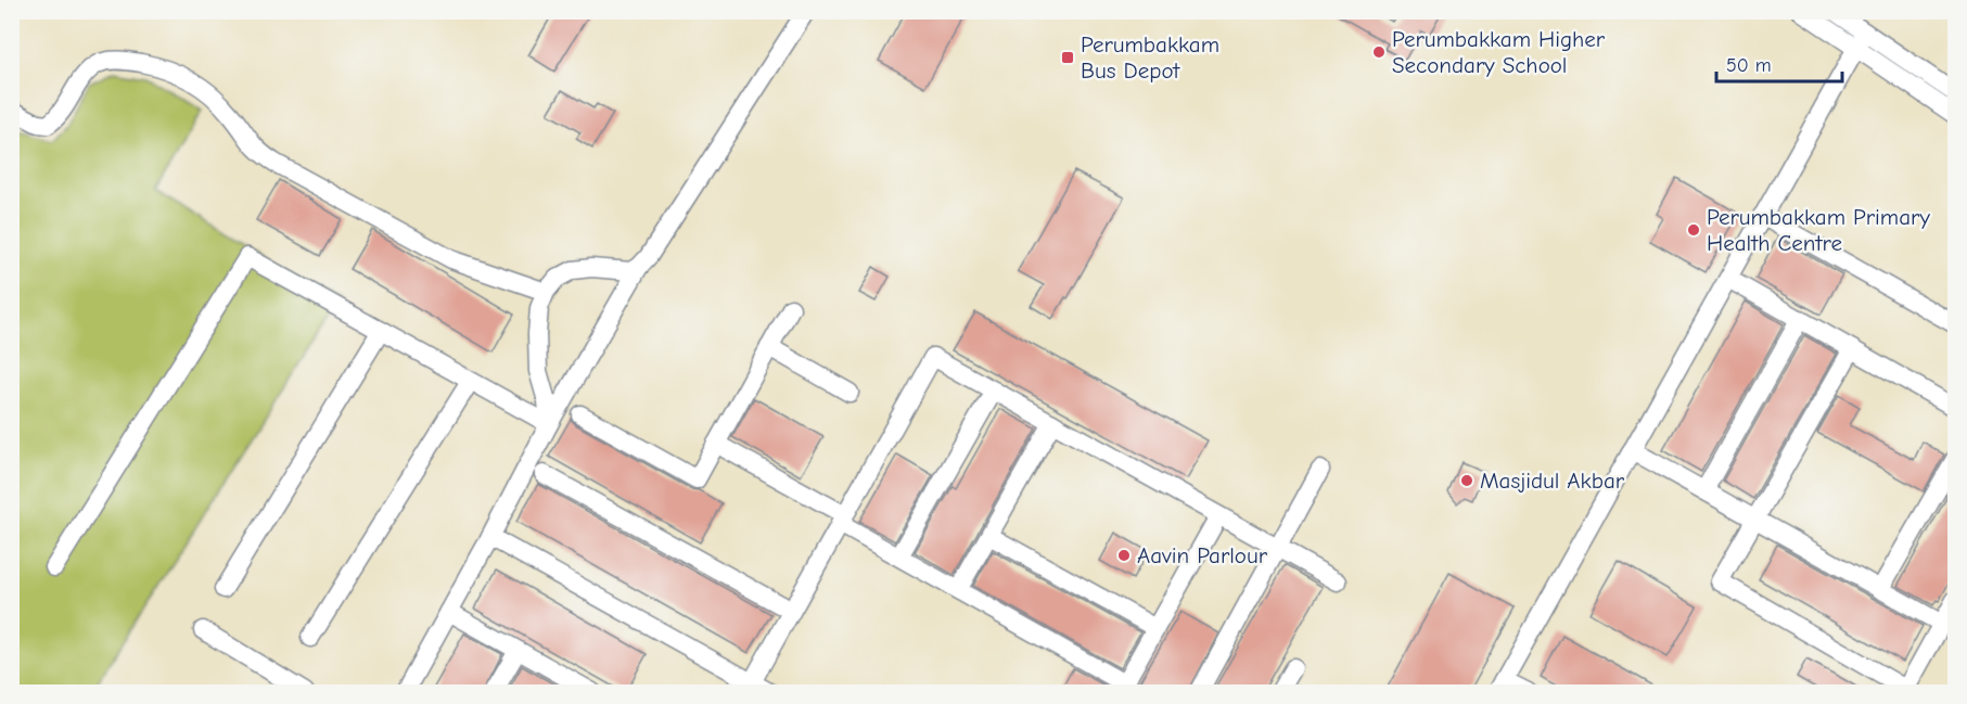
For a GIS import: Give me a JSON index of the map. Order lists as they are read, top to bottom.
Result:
{
  "places": {
    "other": [
      "Perumbakkam Higher Secondary School",
      "Perumbakkam Primary Health Centre",
      "Masjidul Akbar",
      "Aavin Parlour"
    ],
    "transit": ["Perumbakkam Bus Depot"]
  },
  "scale_bar": "50 m"
}
